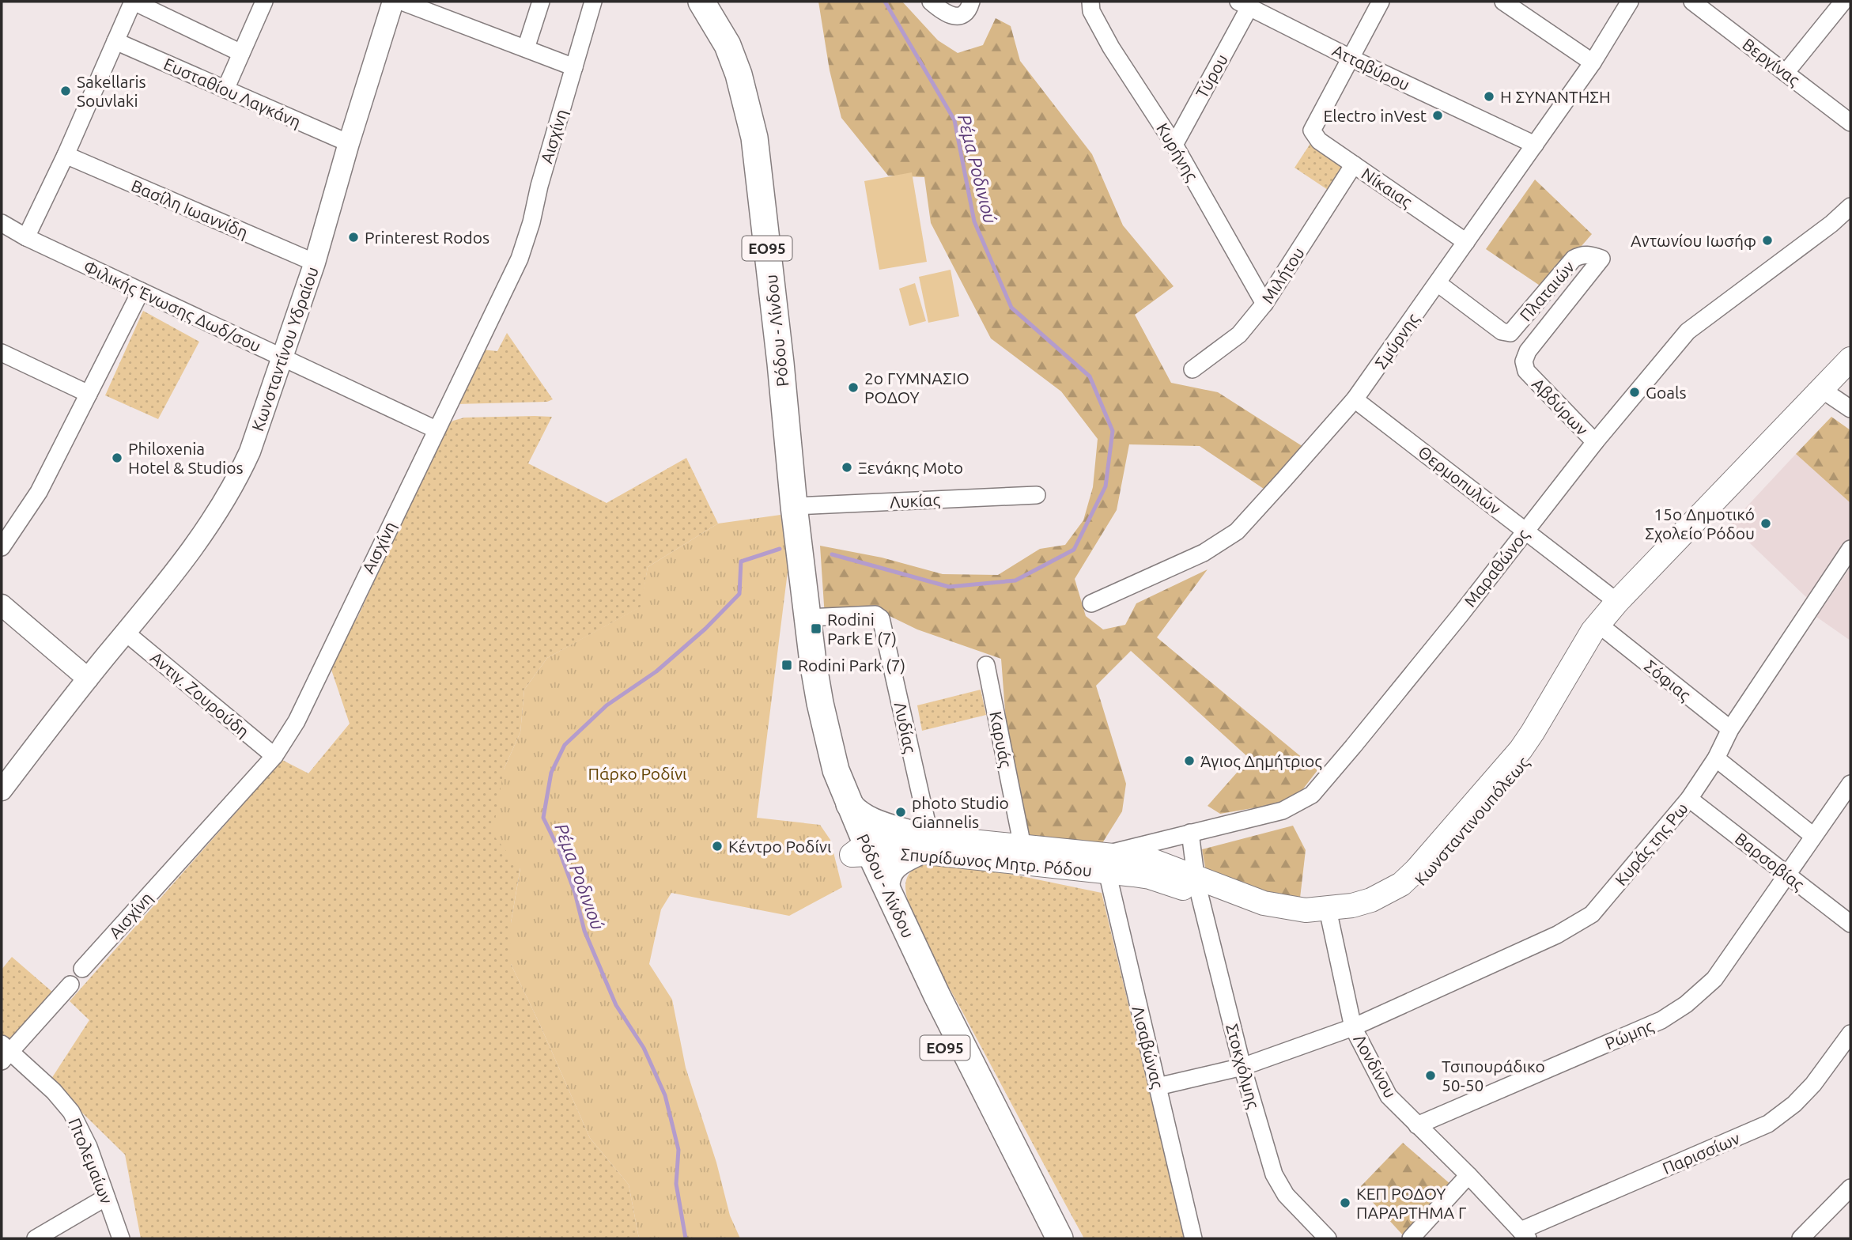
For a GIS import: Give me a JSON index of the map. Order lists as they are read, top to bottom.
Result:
{
  "streets": {
    "main road": [
      "ΕΟ95",
      "Ρόδου - Λίνδου",
      "Κωνσταντινουπόλεως",
      "Σπυρίδωνος Μητρ. Ρόδου"
    ],
    "street": [
      "Βεργίνας",
      "Ατταβύρου",
      "Τύρου",
      "Ευσταθίου Λαγκάνη",
      "Αισχίνη",
      "Κυρήνης",
      "Νίκαιας",
      "Βασίλη Ιωαννίδη",
      "Μιλήτου",
      "Πλαταιών",
      "Φιλικής Ένωσης Δωδ/σου",
      "Σμύρνης",
      "Κωνσταντίνου Υδραίου",
      "Αβδύρων",
      "Θερμοπυλών",
      "Λυκίας",
      "Μαραθώνος",
      "Σόφιας",
      "Αντιγ. Ζουρούδη",
      "Λυδίας",
      "Καρυάς",
      "Κυράς της Ρω",
      "Βαρσοβίας",
      "Ρώμης",
      "Λισαβώνας",
      "Στοκχόλμης",
      "Λονδίνου",
      "Παρισσίων",
      "Πτολεμαίων"
    ]
  },
  "crossings": [
    ["Ατταβύρου", "Τύρου"],
    ["Ατταβύρου", "Νίκαιας"],
    ["Ατταβύρου", "Σμύρνης"],
    ["Τύρου", "Κυρήνης"],
    ["Ευσταθίου Λαγκάνη", "Κωνσταντίνου Υδραίου"],
    ["Αισχίνη", "Φιλικής Ένωσης Δωδ/σου"],
    ["Αισχίνη", "Αντιγ. Ζουρούδη"],
    ["Κυρήνης", "Μιλήτου"],
    ["Νίκαιας", "Μιλήτου"],
    ["Νίκαιας", "Σμύρνης"],
    ["Βασίλη Ιωαννίδη", "Κωνσταντίνου Υδραίου"],
    ["Πλαταιών", "Σμύρνης"],
    ["Πλαταιών", "Αβδύρων"],
    ["Φιλικής Ένωσης Δωδ/σου", "Κωνσταντίνου Υδραίου"],
    ["Ρόδου - Λίνδου", "Λυκίας"],
    ["Ρόδου - Λίνδου", "Λυδίας"],
    ["Ρόδου - Λίνδου", "Σπυρίδωνος Μητρ. Ρόδου"],
    ["Σμύρνης", "Θερμοπυλών"],
    ["Κωνσταντίνου Υδραίου", "Αντιγ. Ζουρούδη"],
    ["Αβδύρων", "Μαραθώνος"],
    ["Θερμοπυλών", "Μαραθώνος"],
    ["Θερμοπυλών", "Κωνσταντινουπόλεως"],
    ["Μαραθώνος", "Κωνσταντινουπόλεως"],
    ["Μαραθώνος", "Σπυρίδωνος Μητρ. Ρόδου"],
    ["Μαραθώνος", "Λισαβώνας"],
    ["Μαραθώνος", "Στοκχόλμης"],
    ["Σόφιας", "Κωνσταντινουπόλεως"],
    ["Σόφιας", "Κυράς της Ρω"],
    ["Λυδίας", "Σπυρίδωνος Μητρ. Ρόδου"],
    ["Καρυάς", "Σπυρίδωνος Μητρ. Ρόδου"],
    ["Κωνσταντινουπόλεως", "Σπυρίδωνος Μητρ. Ρόδου"],
    ["Κωνσταντινουπόλεως", "Λισαβώνας"],
    ["Κωνσταντινουπόλεως", "Στοκχόλμης"],
    ["Κωνσταντινουπόλεως", "Λονδίνου"],
    ["Κυράς της Ρω", "Βαρσοβίας"],
    ["Κυράς της Ρω", "Λισαβώνας"],
    ["Κυράς της Ρω", "Στοκχόλμης"],
    ["Κυράς της Ρω", "Λονδίνου"],
    ["Βαρσοβίας", "Ρώμης"],
    ["Σπυρίδωνος Μητρ. Ρόδου", "Λισαβώνας"],
    ["Ρώμης", "Λονδίνου"],
    ["Λονδίνου", "Παρισσίων"]
  ],
  "water": ["Ρέμα Ροδινιού"],
  "parks": ["Πάρκο Ροδίνι"],
  "places": {
    "other": [
      "Sakellaris Souvlaki",
      "Η ΣΥΝΑΝΤΗΣΗ",
      "Electro inVest",
      "Printerest Rodos",
      "Αντωνίου Ιωσήφ",
      "2ο ΓΥΜΝΑΣΙΟ ΡΟΔΟΥ",
      "Goals",
      "Philoxenia Hotel & Studios",
      "Ξενάκης Moto",
      "15ο Δημοτικό Σχολείο Ρόδου",
      "Άγιος Δημήτριος",
      "photo Studio Giannelis",
      "Κέντρο Ροδίνι",
      "Τσιπουράδικο 50-50",
      "ΚΕΠ ΡΟΔΟΥ ΠΑΡΑΡΤΗΜΑ Γ"
    ],
    "transit": ["Rodini Park E (7)", "Rodini Park (7)"]
  }
}
